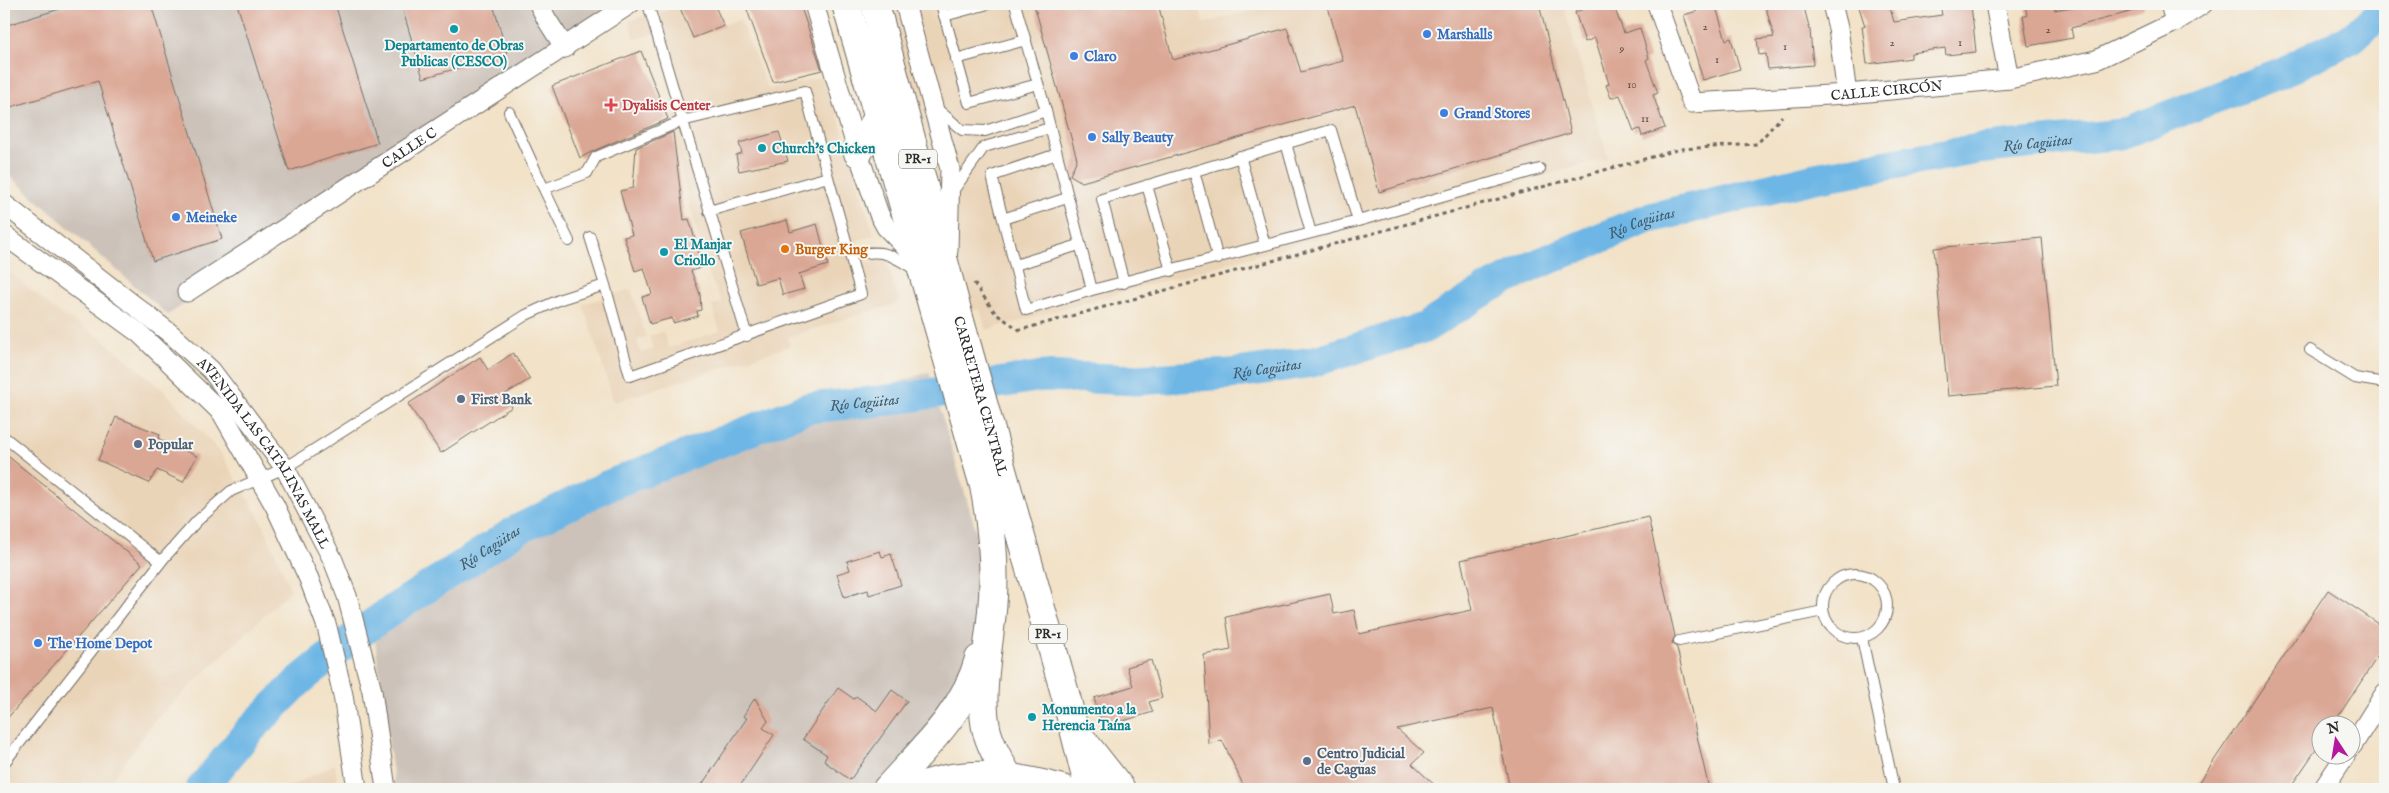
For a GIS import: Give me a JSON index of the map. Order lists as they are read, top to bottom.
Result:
{
  "streets": {
    "main road": ["PR-1", "CARRETERA CENTRAL"],
    "street": ["CALLE CIRCÓN", "CALLE C", "AVENIDA LAS CATALINAS MALL"]
  },
  "water": ["Río Cagüitas"],
  "places": {
    "other": [
      "Departamento de Obras Publicas (CESCO)",
      "Marshalls",
      "Claro",
      "Grand Stores",
      "Sally Beauty",
      "Church's Chicken",
      "Meineke",
      "Burger King",
      "El Manjar Criollo",
      "First Bank",
      "Popular",
      "The Home Depot",
      "Monumento a la Herencia Taína",
      "Centro Judicial de Caguas"
    ],
    "health": ["Dyalisis Center"]
  },
  "house_numbers": [
    "2",
    "2",
    "2",
    "1",
    "1",
    "9",
    "1",
    "10",
    "11"
  ],
  "north": "top"
}
